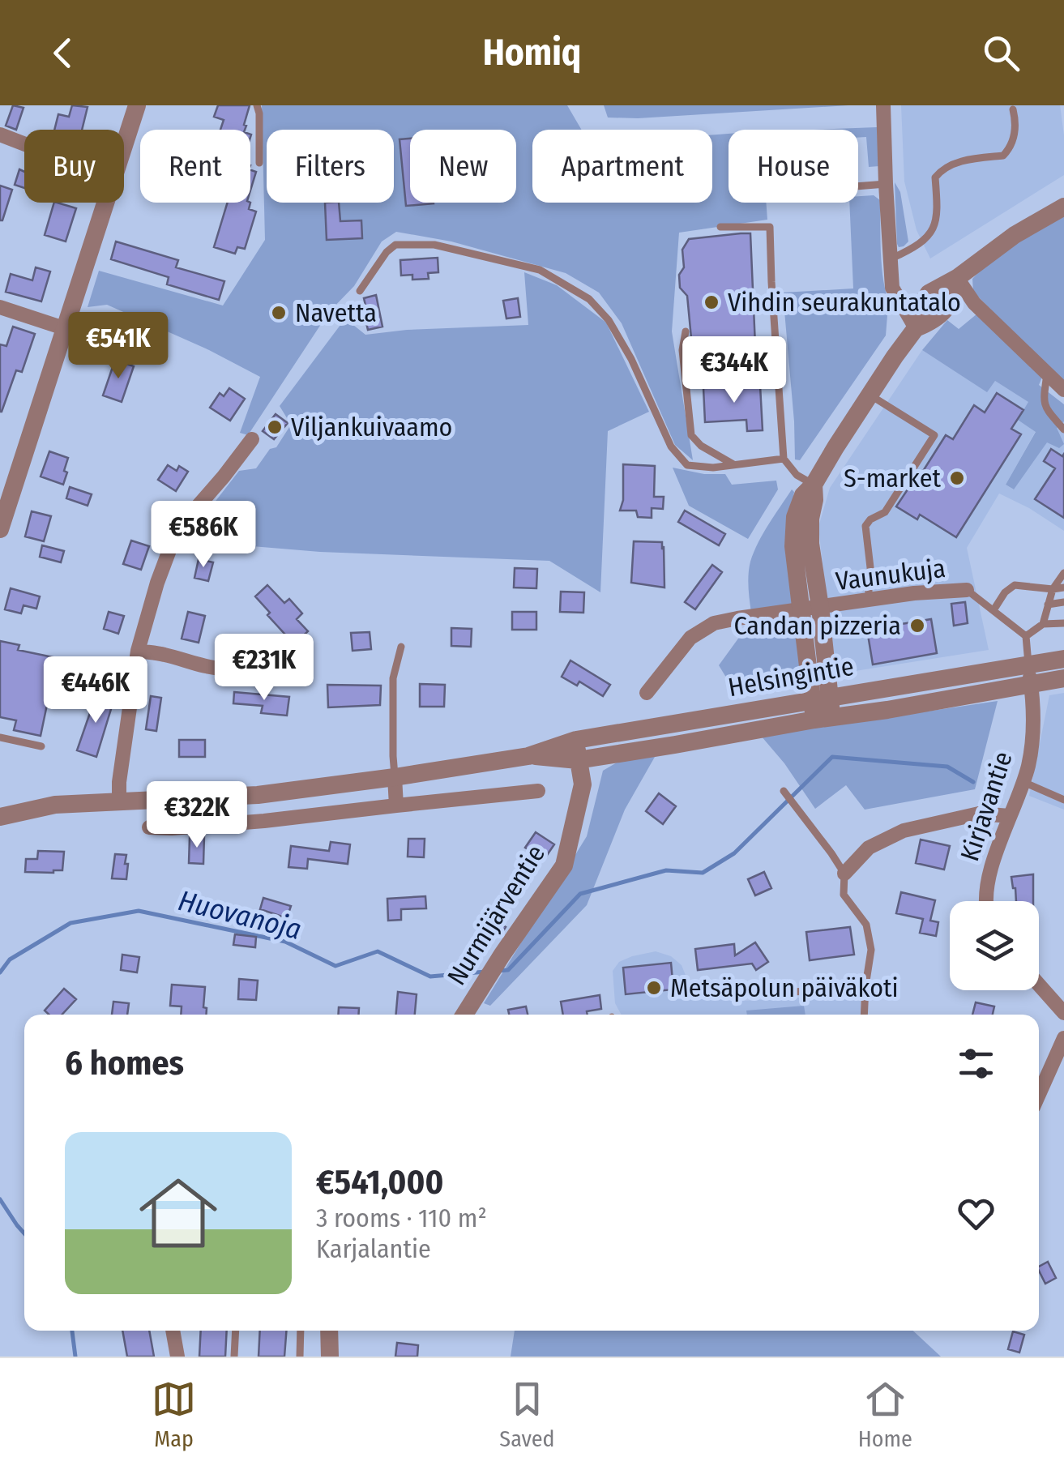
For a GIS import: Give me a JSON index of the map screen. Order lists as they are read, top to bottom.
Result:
{
  "streets": {
    "street": [
      "Vaunukuja",
      "Helsingintie",
      "Kirjavantie",
      "Nurmijärventie"
    ]
  },
  "crossings": [
    ["Helsingintie", "Kirjavantie"],
    ["Helsingintie", "Nurmijärventie"]
  ],
  "water": ["Huovanoja"],
  "places": [
    "Vihdin seurakuntatalo",
    "Navetta",
    "Viljankuivaamo",
    "S-market",
    "Candan pizzeria",
    "Metsäpolun päiväkoti"
  ],
  "page": {
    "header": "Homiq",
    "chip": [
      "Buy",
      "Rent",
      "Filters",
      "New",
      "Apartment",
      "House"
    ],
    "price": [
      "€541K",
      "€344K",
      "€586K",
      "€231K",
      "€446K",
      "€322K"
    ],
    "heading": "6 homes",
    "list": [
      {
        "name": "€541,000",
        "note": "3 rooms · 110 m² · Karjalantie"
      }
    ],
    "tabs": ["Map", "Saved", "Home"]
  }
}
